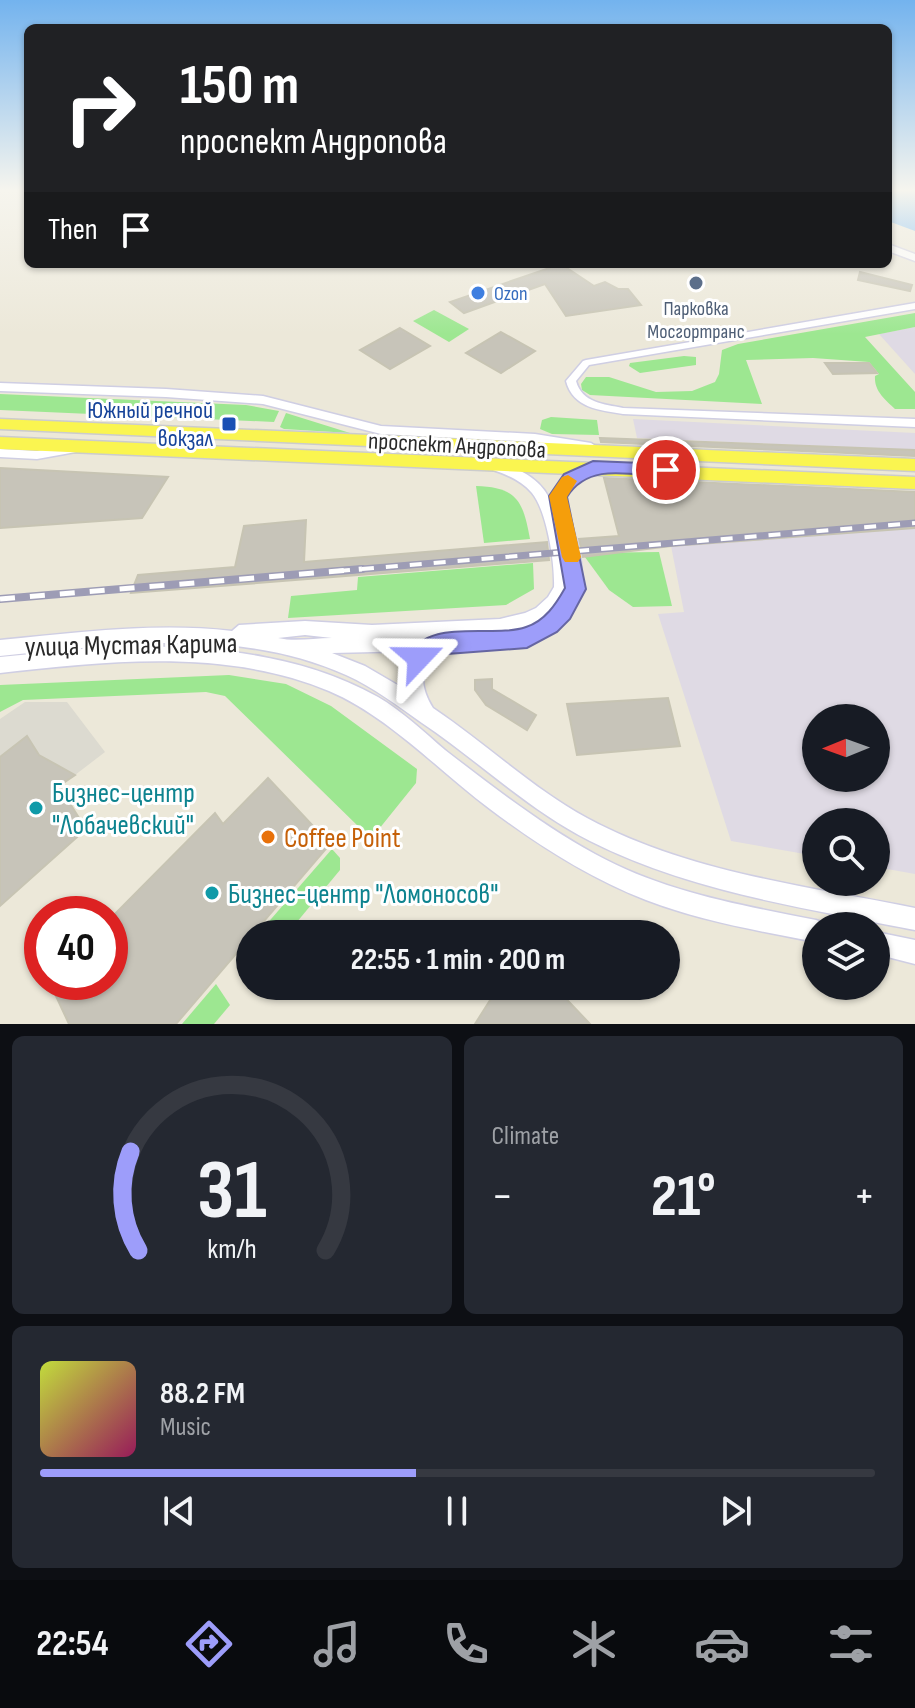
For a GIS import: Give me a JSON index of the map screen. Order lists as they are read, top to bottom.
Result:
{
  "streets": {
    "main road": ["проспект Андропова"],
    "street": ["улица Мустая Карима"]
  },
  "places": {
    "other": [
      "Парковка Мосгортранс",
      "Ozon",
      "Бизнес-центр \"Лобачевский\"",
      "Coffee Point",
      "Бизнес-центр \"Ломоносов\""
    ],
    "transit": ["Южный речной вокзал"]
  },
  "north": "left",
  "page": {
    "turn": ["150 m", "проспект Андропова"],
    "then": "Then",
    "limit": "40",
    "trip": "22:55 · 1 min · 200 m",
    "tile": "Climate",
    "heat": ["−", "21°", "+"],
    "song": ["88.2 FM", "Music"],
    "tabs": "22:54",
    "gauge": ["31", "km/h"]
  }
}
